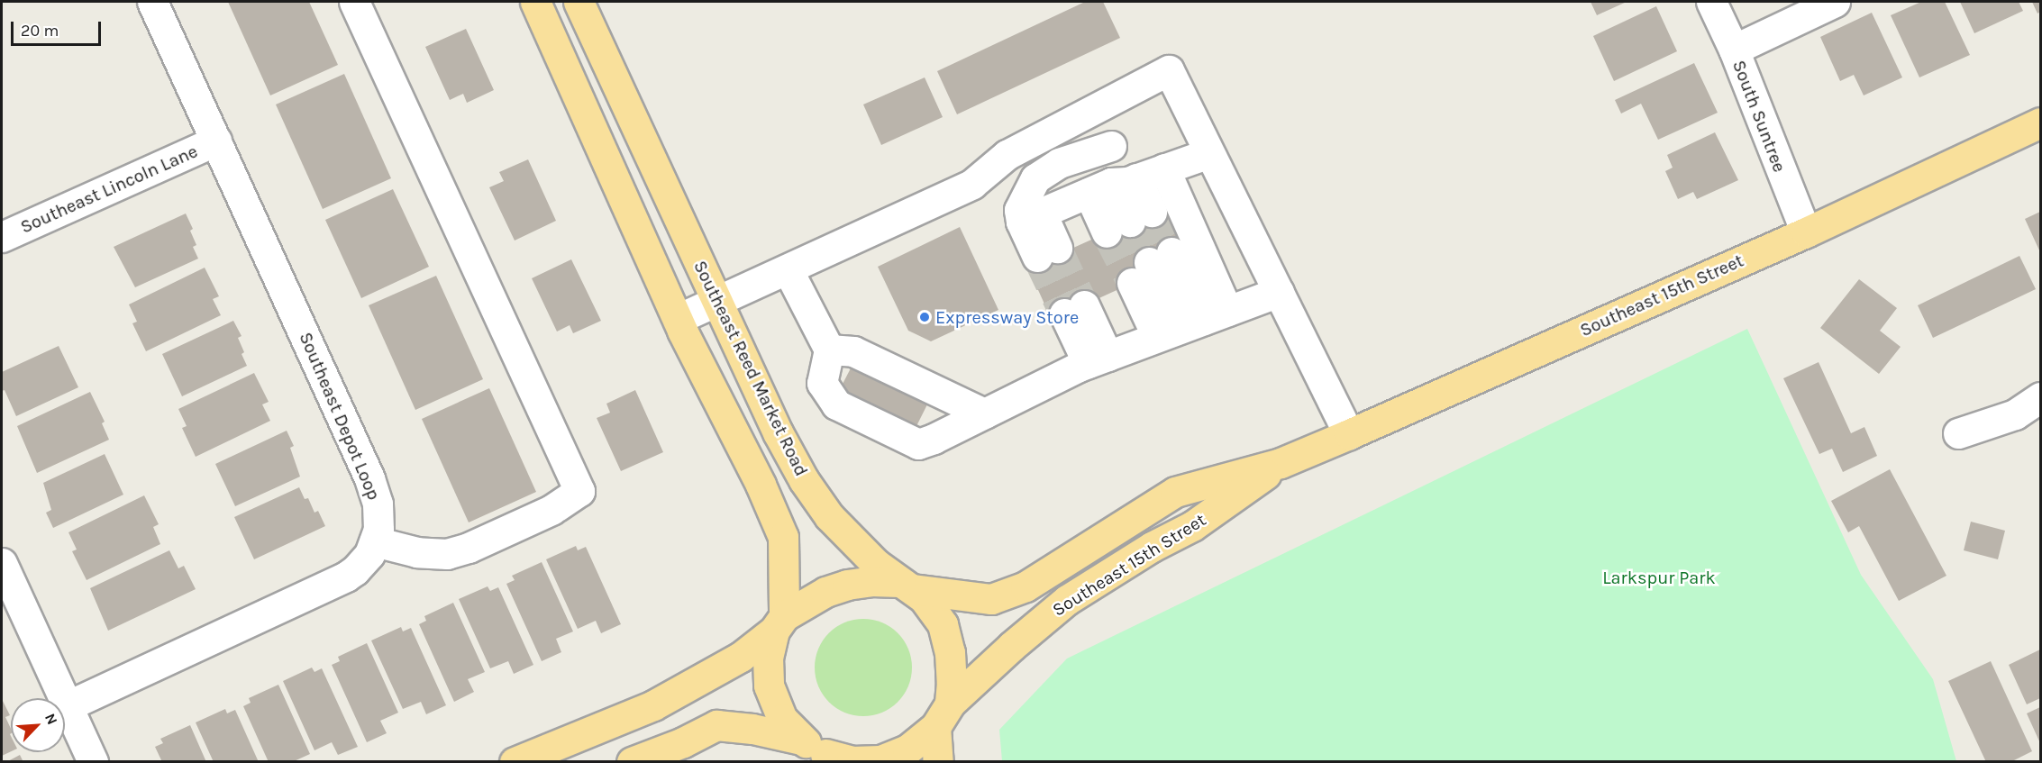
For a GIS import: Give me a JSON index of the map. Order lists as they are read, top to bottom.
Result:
{
  "streets": {
    "main road": ["Southeast 15th Street", "Southeast Reed Market Road"],
    "street": ["South Suntree", "Southeast Lincoln Lane", "Southeast Depot Loop"]
  },
  "crossings": [
    ["South Suntree", "Southeast 15th Street"],
    ["Southeast Lincoln Lane", "Southeast Depot Loop"],
    ["Southeast 15th Street", "Southeast Reed Market Road"]
  ],
  "parks": ["Larkspur Park"],
  "places": ["Expressway Store"],
  "scale_bar": "20 m",
  "north": "top right"
}
